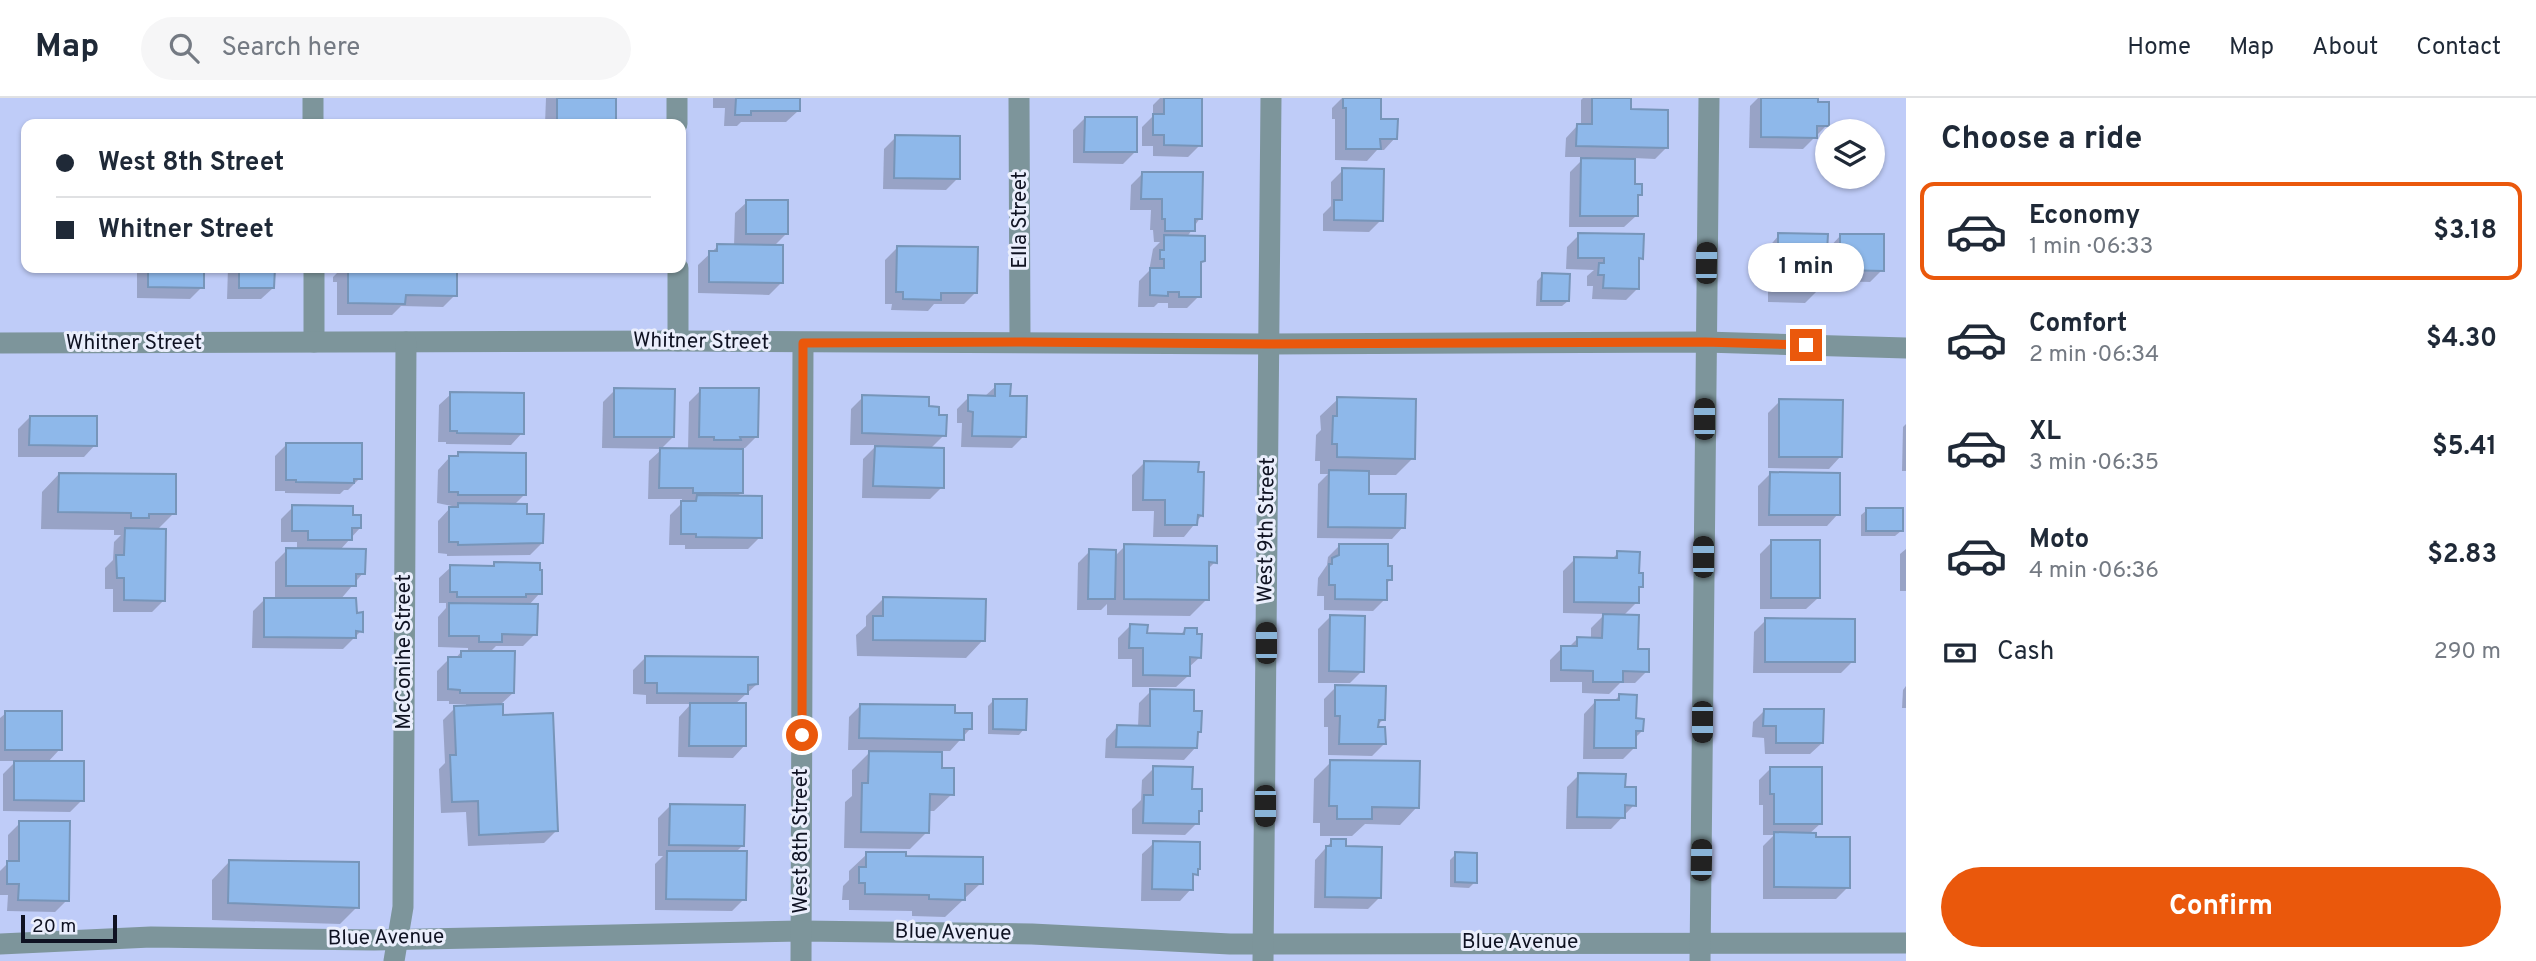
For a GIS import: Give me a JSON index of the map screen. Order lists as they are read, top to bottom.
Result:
{
  "streets": {
    "street": [
      "Ella Street",
      "Whitner Street",
      "West 9th Street",
      "McConihe Street",
      "West 8th Street",
      "Blue Avenue"
    ]
  },
  "crossings": [
    ["Ella Street", "Whitner Street"],
    ["Whitner Street", "West 9th Street"],
    ["Whitner Street", "McConihe Street"],
    ["Whitner Street", "West 8th Street"],
    ["West 9th Street", "Blue Avenue"],
    ["McConihe Street", "Blue Avenue"],
    ["West 8th Street", "Blue Avenue"]
  ],
  "scale_bar": "20 m",
  "page": {
    "header": "Map",
    "search": "Search here",
    "nav": [
      "Home",
      "Map",
      "About",
      "Contact"
    ],
    "heading": "Choose a ride",
    "banner": ["West 8th Street", "Whitner Street"],
    "list": [
      {
        "name": "Economy",
        "note": "1 min · 06:33",
        "value": "$3.18"
      },
      {
        "name": "Comfort",
        "note": "2 min · 06:34",
        "value": "$4.30"
      },
      {
        "name": "XL",
        "note": "3 min · 06:35",
        "value": "$5.41"
      },
      {
        "name": "Moto",
        "note": "4 min · 06:36",
        "value": "$2.83"
      }
    ],
    "bubble": "1 min",
    "pay": ["Cash", "290 m"],
    "buttons": "Confirm",
    "scale": "20 m"
  }
}
